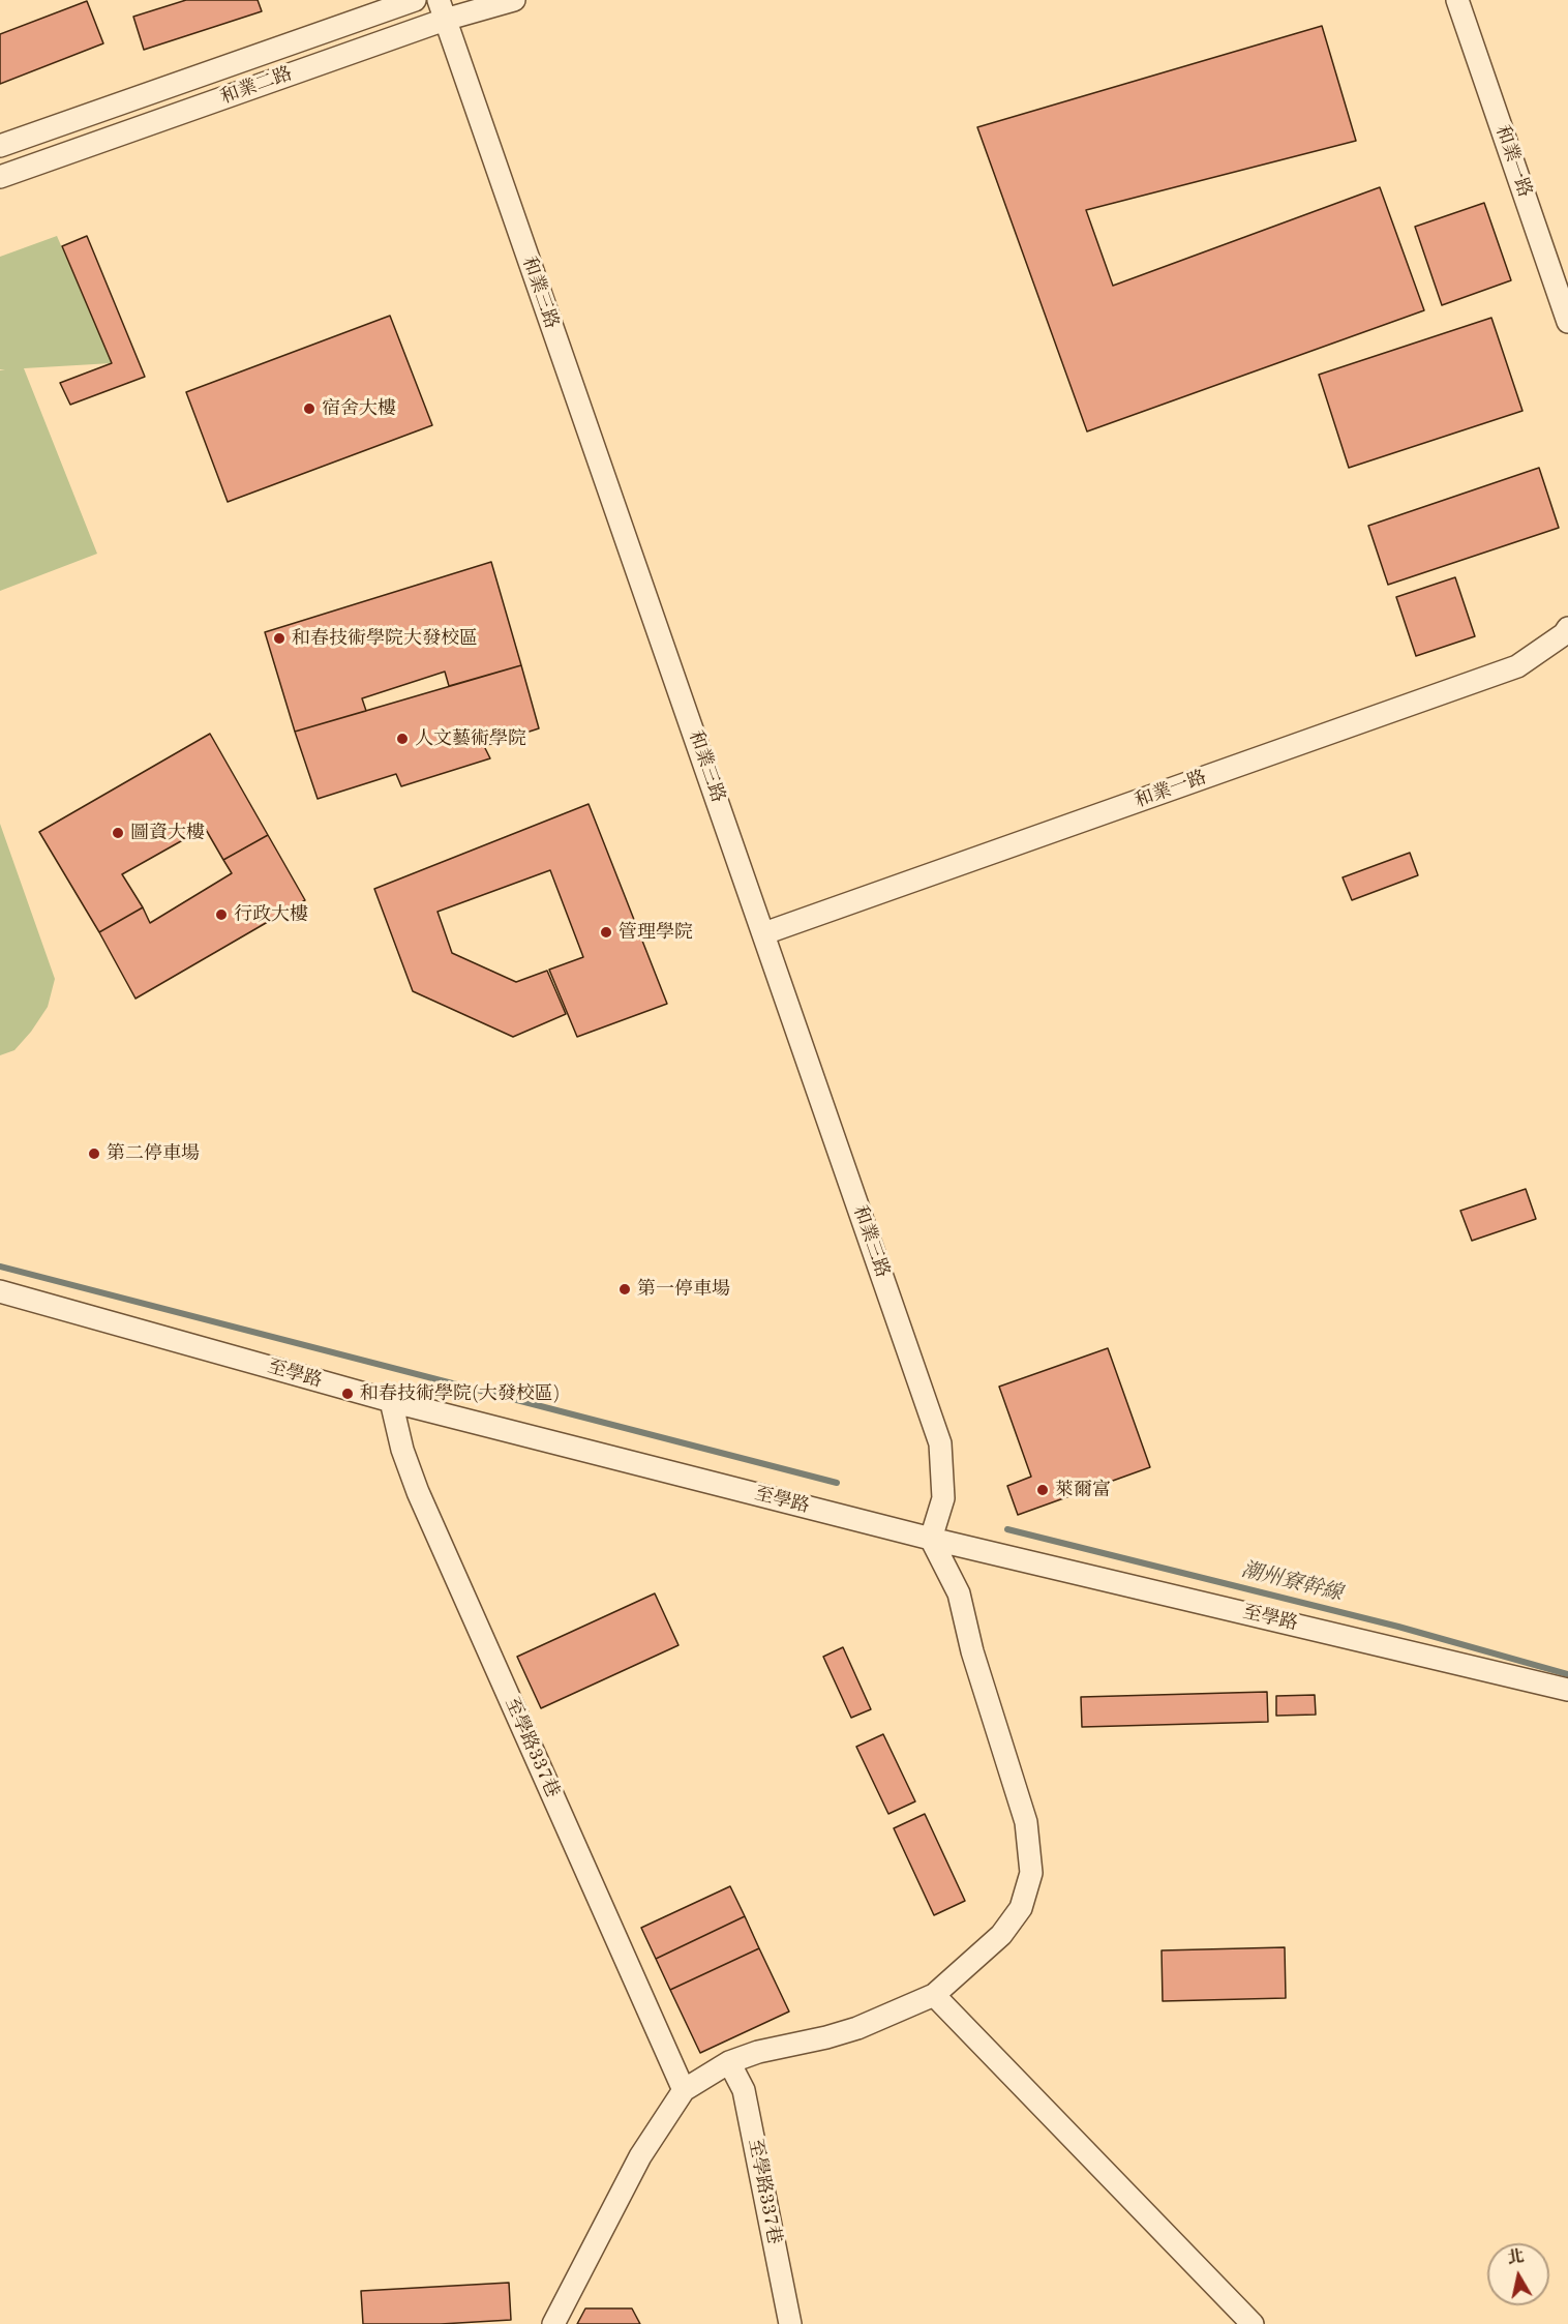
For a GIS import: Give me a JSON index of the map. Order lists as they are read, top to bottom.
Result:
{
  "streets": {
    "street": [
      "和業二路",
      "和業一路",
      "和業三路",
      "至學路",
      "至學路337巷"
    ]
  },
  "crossings": [
    ["和業二路", "和業三路"],
    ["和業一路", "和業三路"],
    ["和業三路", "至學路"],
    ["至學路", "至學路337巷"]
  ],
  "water": ["潮州寮幹線"],
  "places": [
    "宿舍大樓",
    "和春技術學院大發校區",
    "人文藝術學院",
    "圖資大樓",
    "行政大樓",
    "管理學院",
    "第二停車場",
    "第一停車場",
    "和春技術學院(大發校區)",
    "萊爾富"
  ],
  "north": "top"
}
